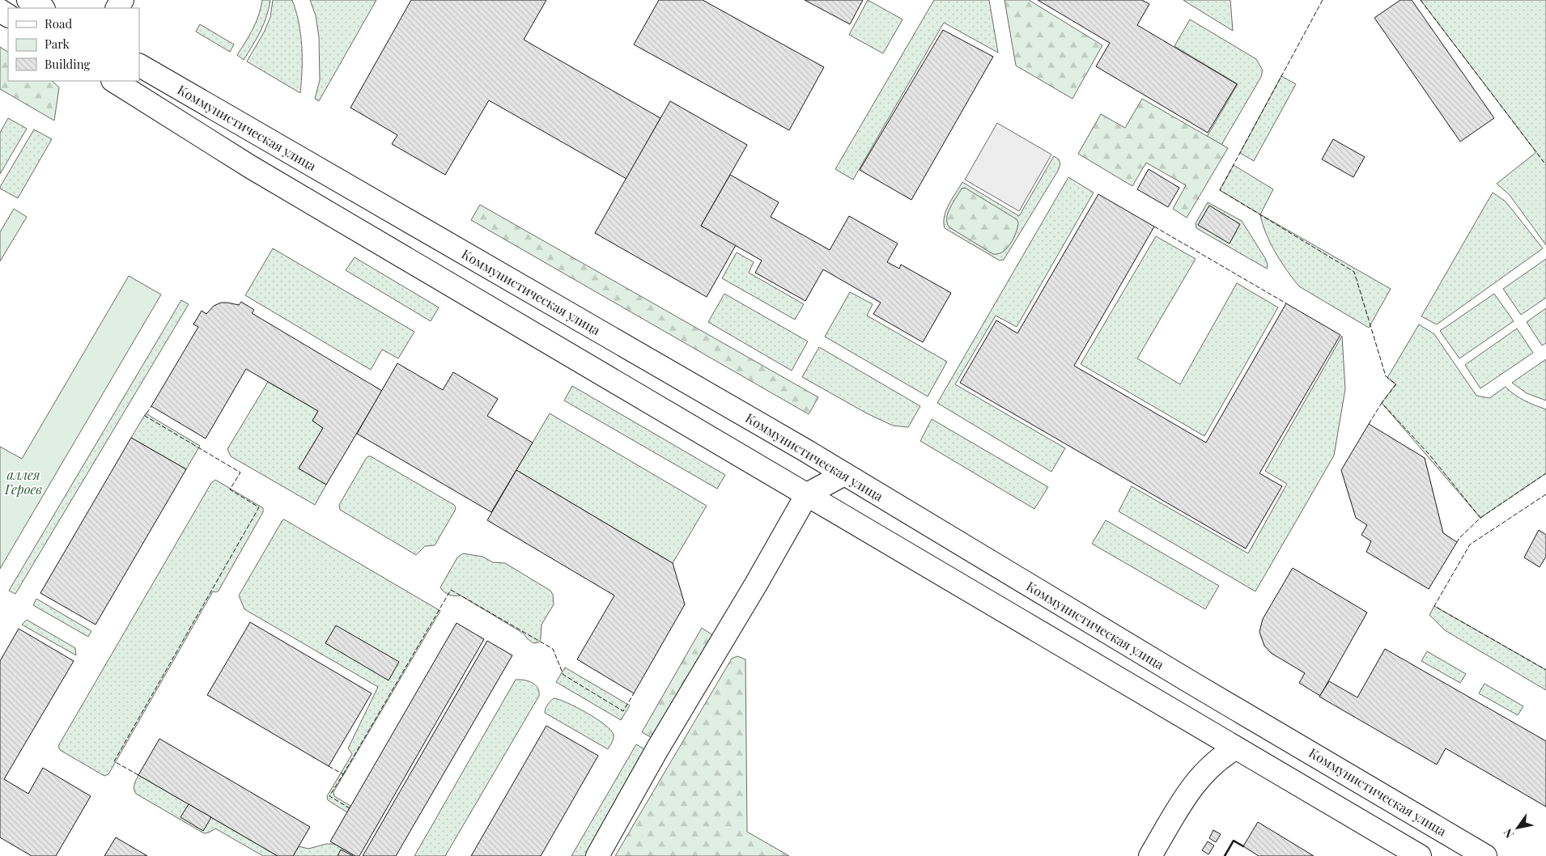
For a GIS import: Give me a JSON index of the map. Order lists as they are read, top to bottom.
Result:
{
  "streets": {
    "main road": ["Коммунистическая улица"]
  },
  "parks": ["аллея Героев"],
  "legend": ["Road", "Park", "Building"],
  "north": "bottom left"
}
